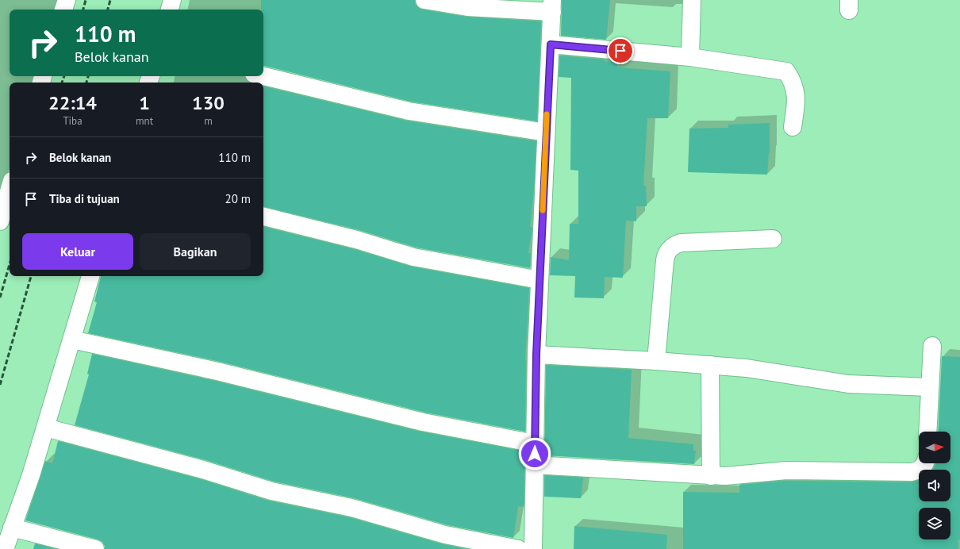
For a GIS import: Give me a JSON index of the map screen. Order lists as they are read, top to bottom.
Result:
{
  "north": "right",
  "page": {
    "turn": ["110 m", "Belok kanan"],
    "eta": [
      "22:14",
      "Tiba",
      "1",
      "mnt",
      "130",
      "m"
    ],
    "list": [
      {
        "name": "Belok kanan",
        "value": "110 m"
      },
      {
        "name": "Tiba di tujuan",
        "value": "20 m"
      }
    ],
    "buttons": ["Keluar", "Bagikan"]
  }
}
